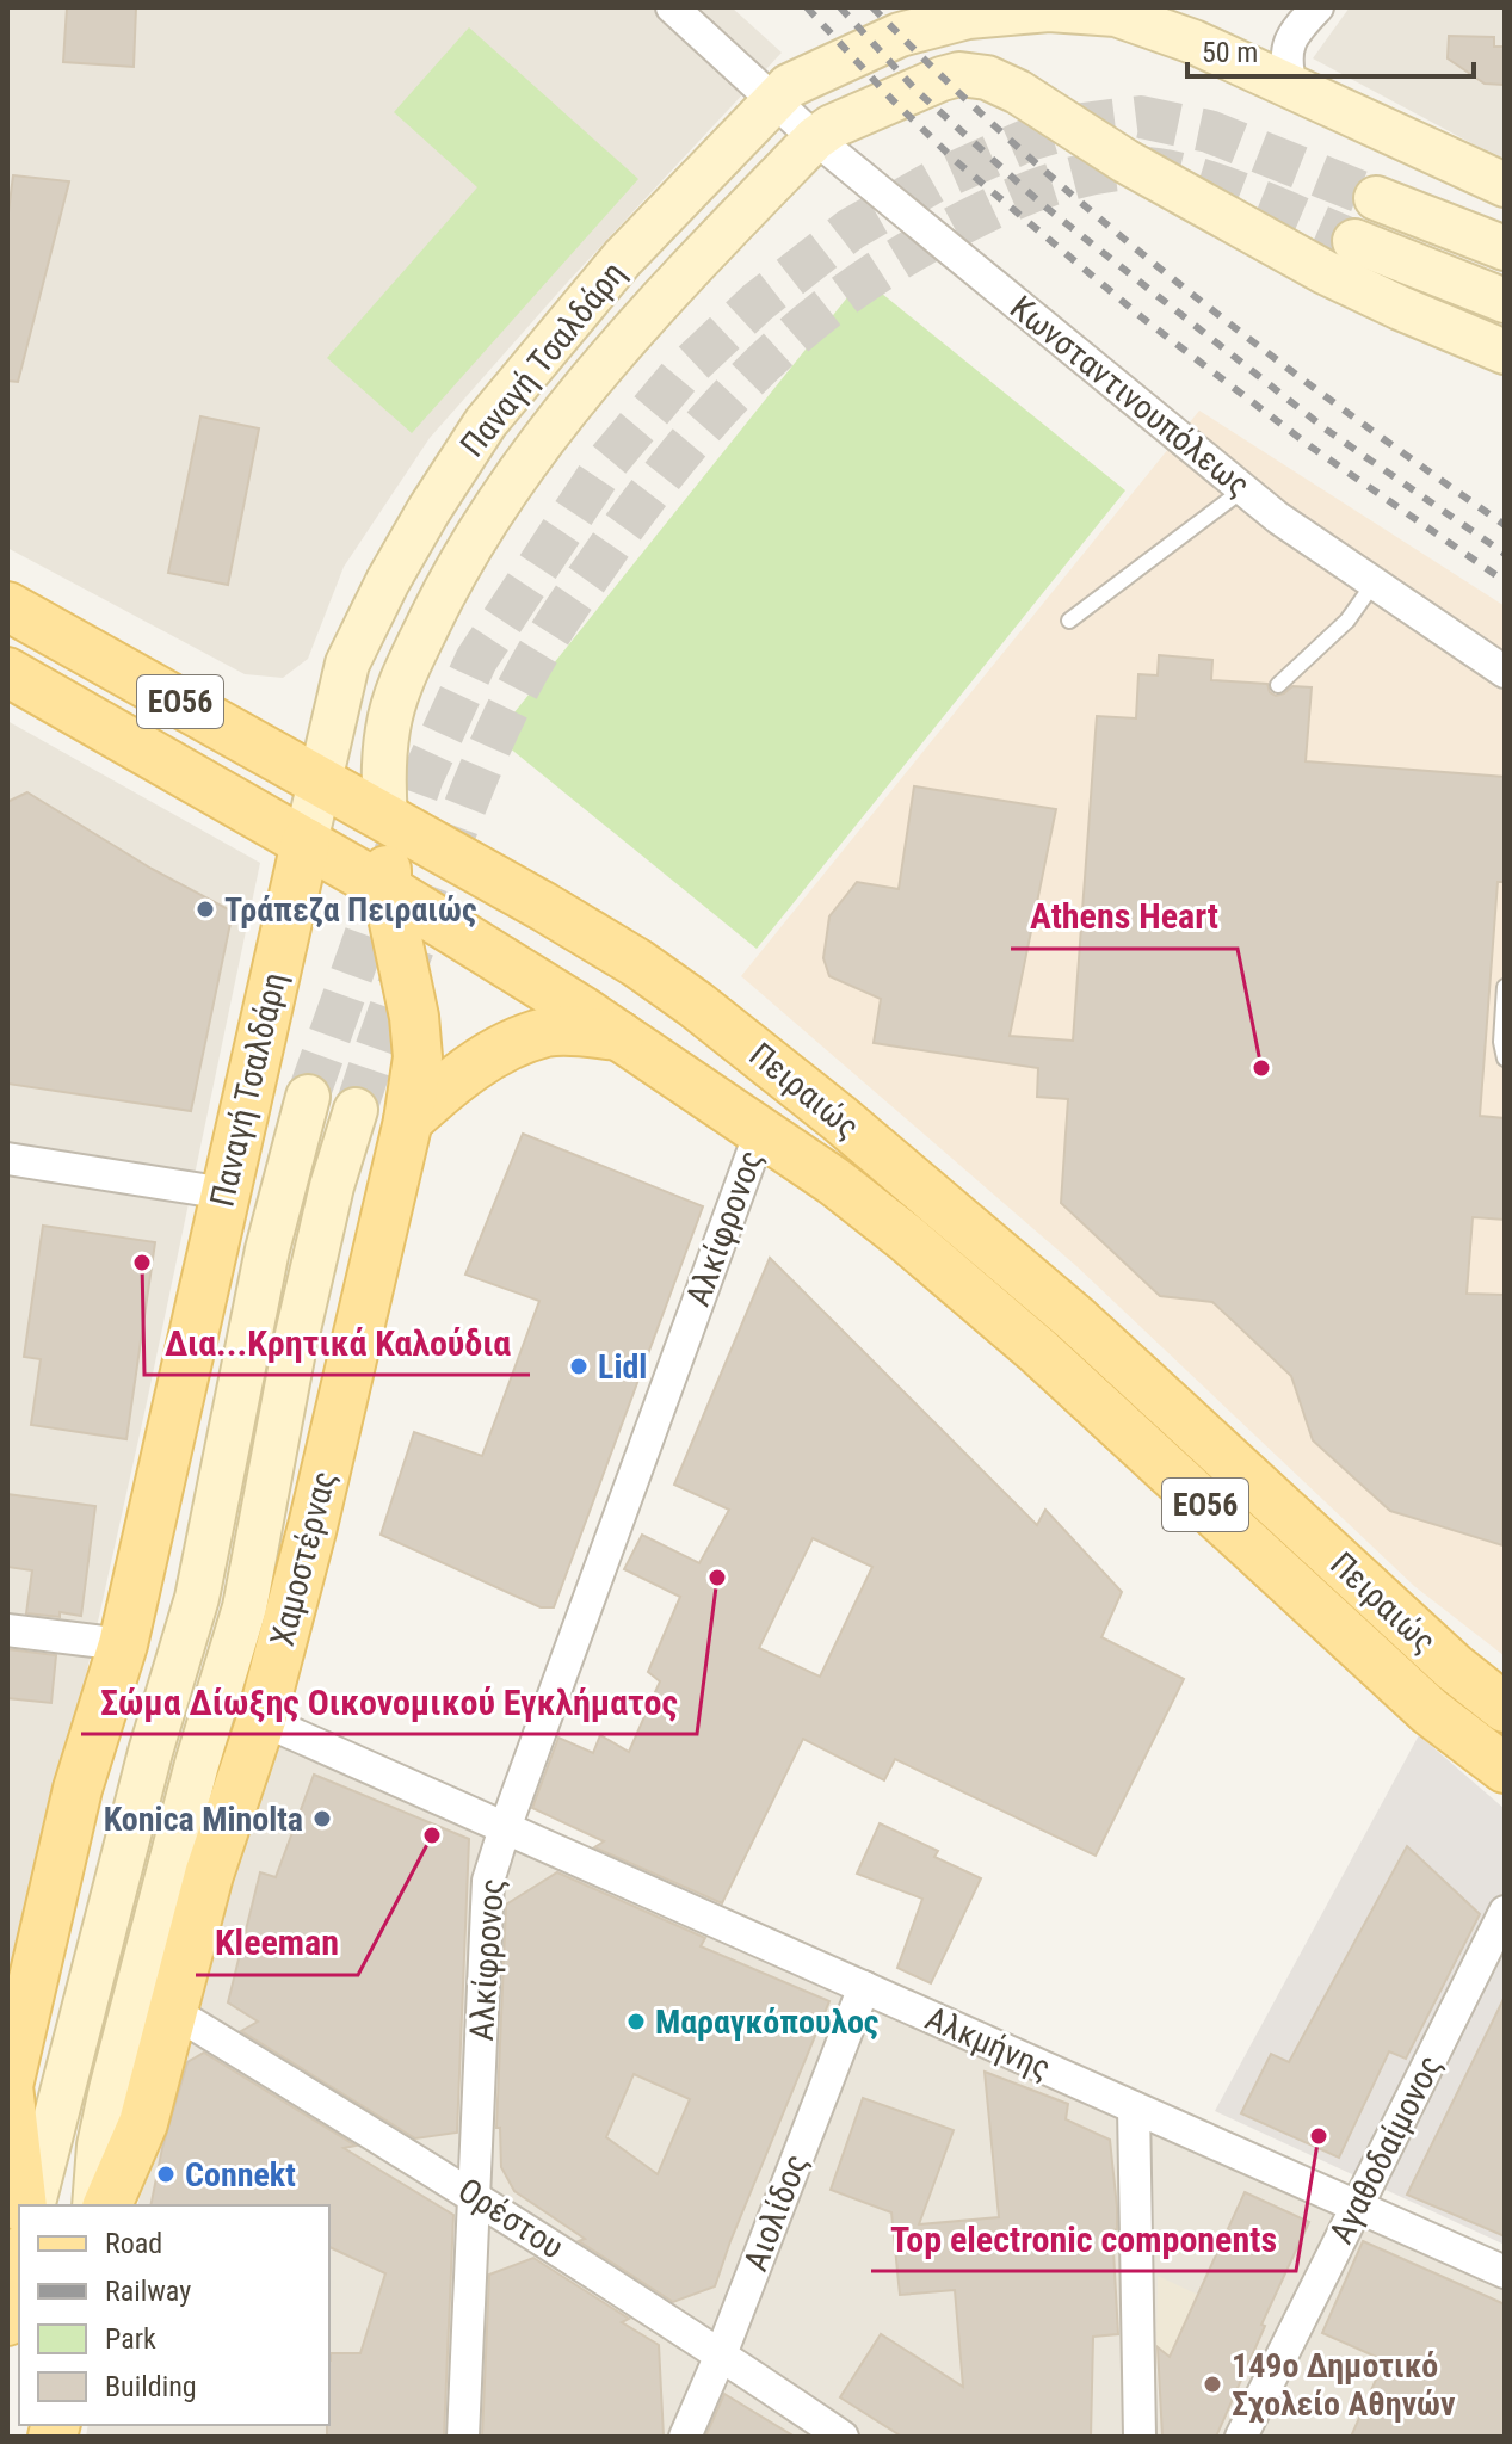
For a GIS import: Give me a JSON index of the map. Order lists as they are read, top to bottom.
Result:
{
  "streets": {
    "main road": [
      "Παναγή Τσαλδάρη",
      "ΕΟ56",
      "Πειραιώς",
      "Χαμοστέρνας"
    ],
    "street": [
      "Κωνσταντινουπόλεως",
      "Αλκίφρονος",
      "Αλκμήνης",
      "Αγαθοδαίμονος",
      "Αιολίδος",
      "Ορέστου"
    ]
  },
  "crossings": [
    ["Παναγή Τσαλδάρη", "Κωνσταντινουπόλεως"],
    ["Παναγή Τσαλδάρη", "Πειραιώς"],
    ["Παναγή Τσαλδάρη", "Χαμοστέρνας"],
    ["Πειραιώς", "Αλκίφρονος"],
    ["Πειραιώς", "Χαμοστέρνας"],
    ["Αλκίφρονος", "Αλκμήνης"],
    ["Αλκίφρονος", "Ορέστου"],
    ["Χαμοστέρνας", "Αλκμήνης"],
    ["Χαμοστέρνας", "Ορέστου"],
    ["Αλκμήνης", "Αγαθοδαίμονος"],
    ["Αλκμήνης", "Αιολίδος"],
    ["Αιολίδος", "Ορέστου"]
  ],
  "places": [
    "Τράπεζα Πειραιώς",
    "Athens Heart",
    "Δια...Κρητικά Καλούδια",
    "Lidl",
    "Σώμα Δίωξης Οικονομικού Εγκλήματος",
    "Konica Minolta",
    "Kleeman",
    "Μαραγκόπουλος",
    "Top electronic components",
    "Connekt",
    "149ο Δημοτικό Σχολείο Αθηνών"
  ],
  "legend": [
    "Road",
    "Railway",
    "Park",
    "Building"
  ],
  "scale_bar": "50 m"
}
